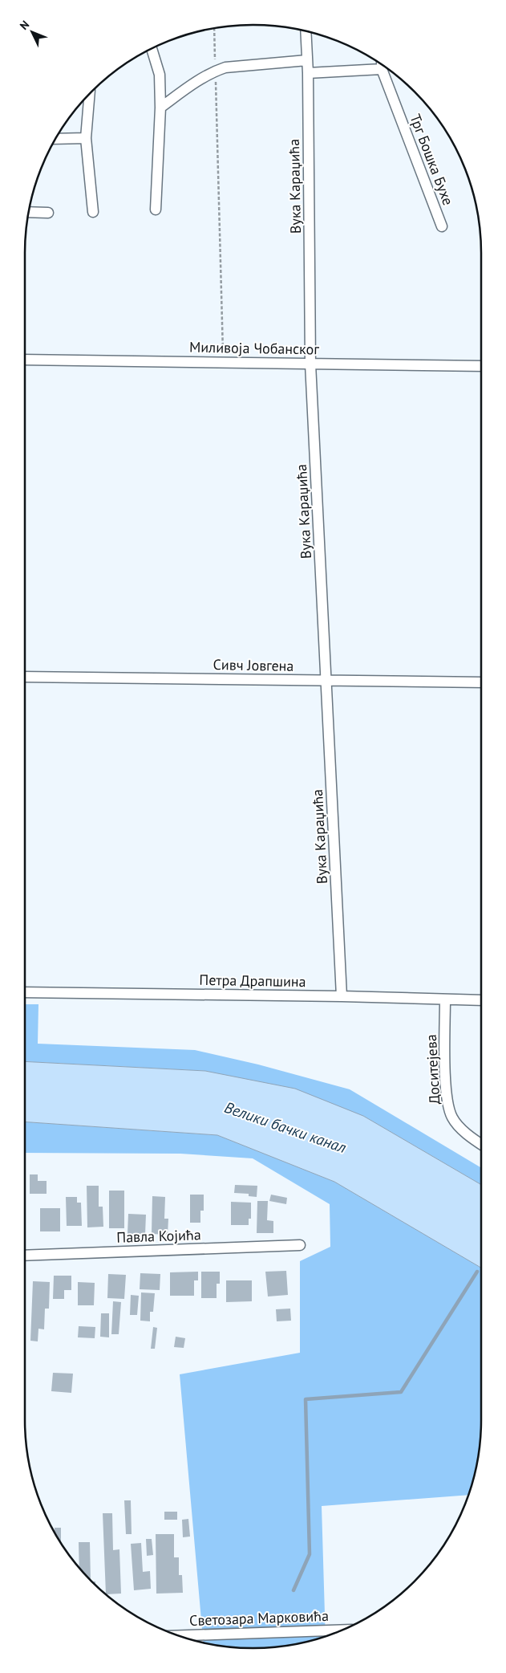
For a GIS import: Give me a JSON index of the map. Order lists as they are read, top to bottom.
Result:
{
  "streets": {
    "street": [
      "Трг Бошка Бухе",
      "Вука Караџића",
      "Миливоја Чобанског",
      "Сивч Јовгена",
      "Петра Драпшина",
      "Доситејева",
      "Павла Којића",
      "Светозара Марковића"
    ]
  },
  "crossings": [
    ["Вука Караџића", "Миливоја Чобанског"],
    ["Вука Караџића", "Сивч Јовгена"],
    ["Вука Караџића", "Петра Драпшина"],
    ["Петра Драпшина", "Доситејева"]
  ],
  "water": ["Велики бачки канал"],
  "north": "top left"
}
